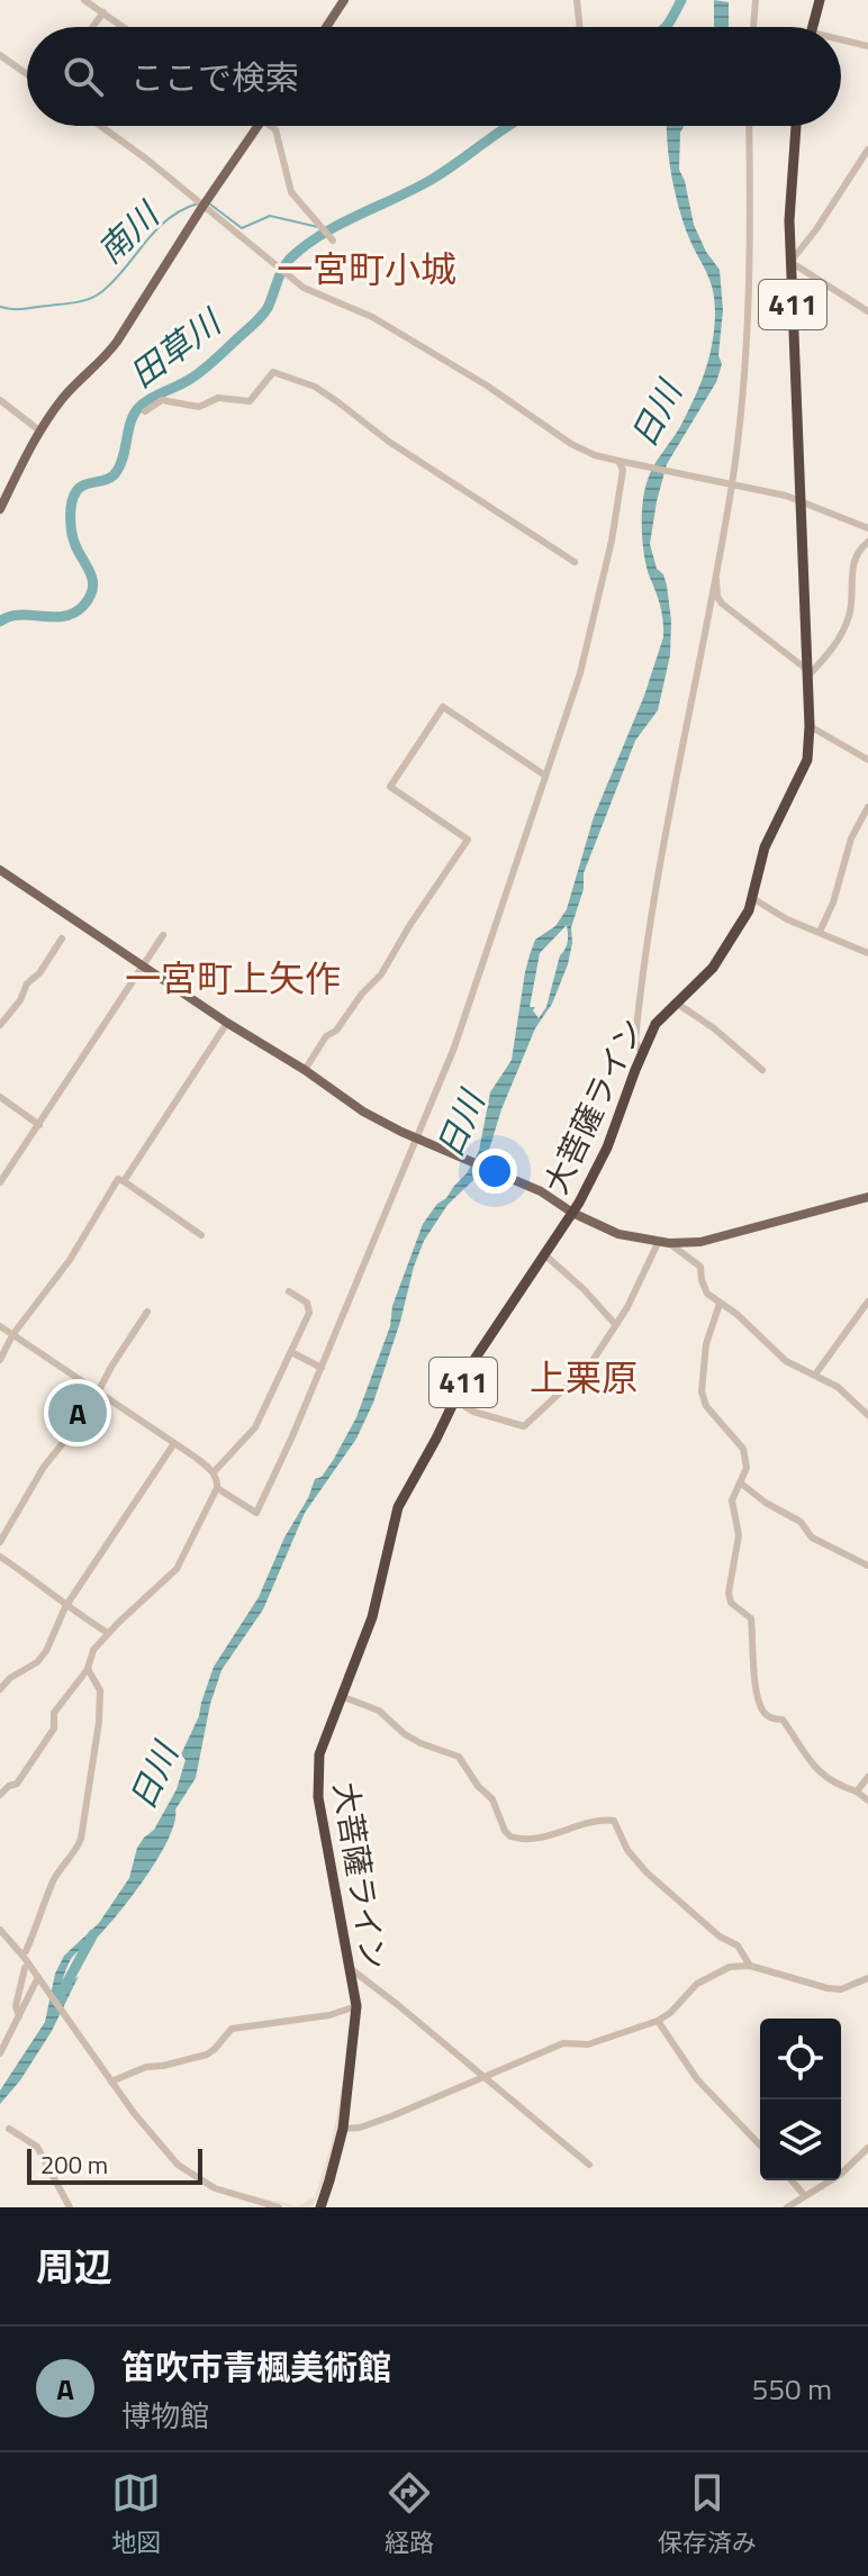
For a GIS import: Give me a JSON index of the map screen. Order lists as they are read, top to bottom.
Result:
{
  "streets": {
    "highway": ["411", "大菩薩ライン"]
  },
  "districts": ["一宮町小城", "一宮町上矢作", "上栗原"],
  "water": ["南川", "田草川", "日川"],
  "scale_bar": "200 m",
  "page": {
    "search": "ここで検索",
    "pins": "A",
    "scale": "200 m",
    "heading": "周辺",
    "list": [
      {
        "mark": "A",
        "name": "笛吹市青楓美術館",
        "note": "博物館",
        "value": "550 m"
      }
    ],
    "nav": ["地図", "経路", "保存済み"]
  }
}
